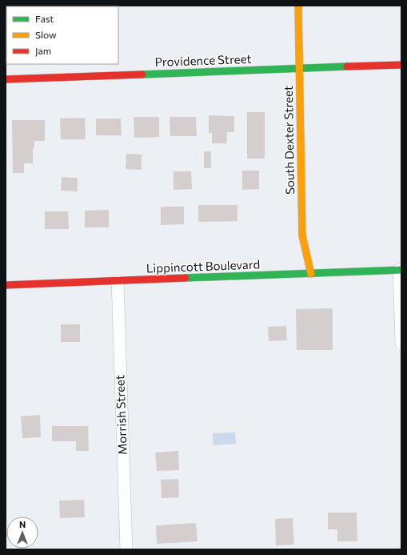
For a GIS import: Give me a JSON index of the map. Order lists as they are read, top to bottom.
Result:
{
  "streets": {
    "street": [
      "Providence Street",
      "South Dexter Street",
      "Lippincott Boulevard",
      "Morrish Street"
    ]
  },
  "crossings": [
    ["Providence Street", "South Dexter Street"],
    ["South Dexter Street", "Lippincott Boulevard"],
    ["Lippincott Boulevard", "Morrish Street"]
  ],
  "legend": ["Fast", "Slow", "Jam"],
  "north": "top"
}
